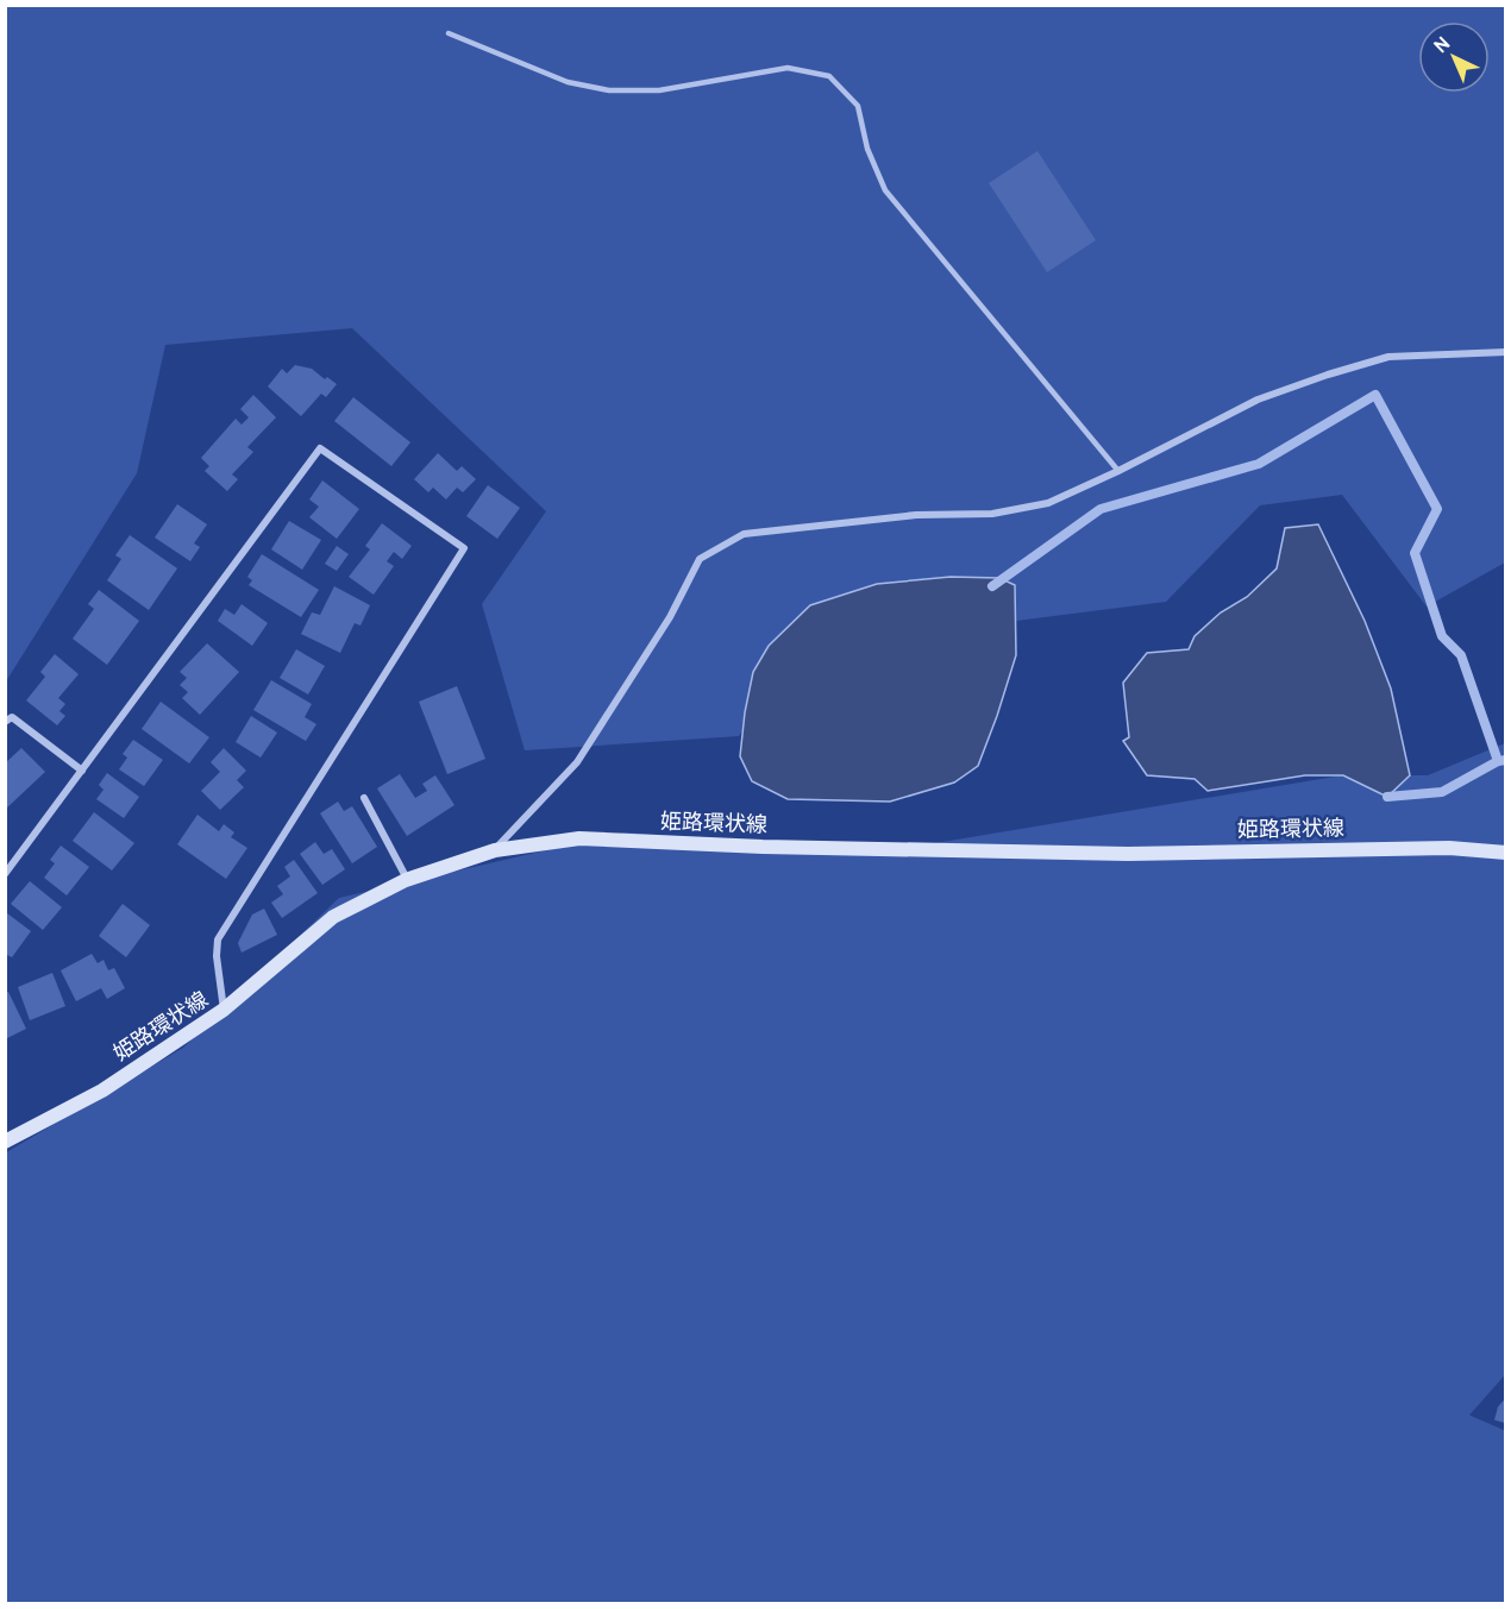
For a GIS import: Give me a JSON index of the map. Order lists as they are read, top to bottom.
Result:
{
  "streets": {
    "main road": ["姫路環状線"]
  },
  "north": "top left"
}
